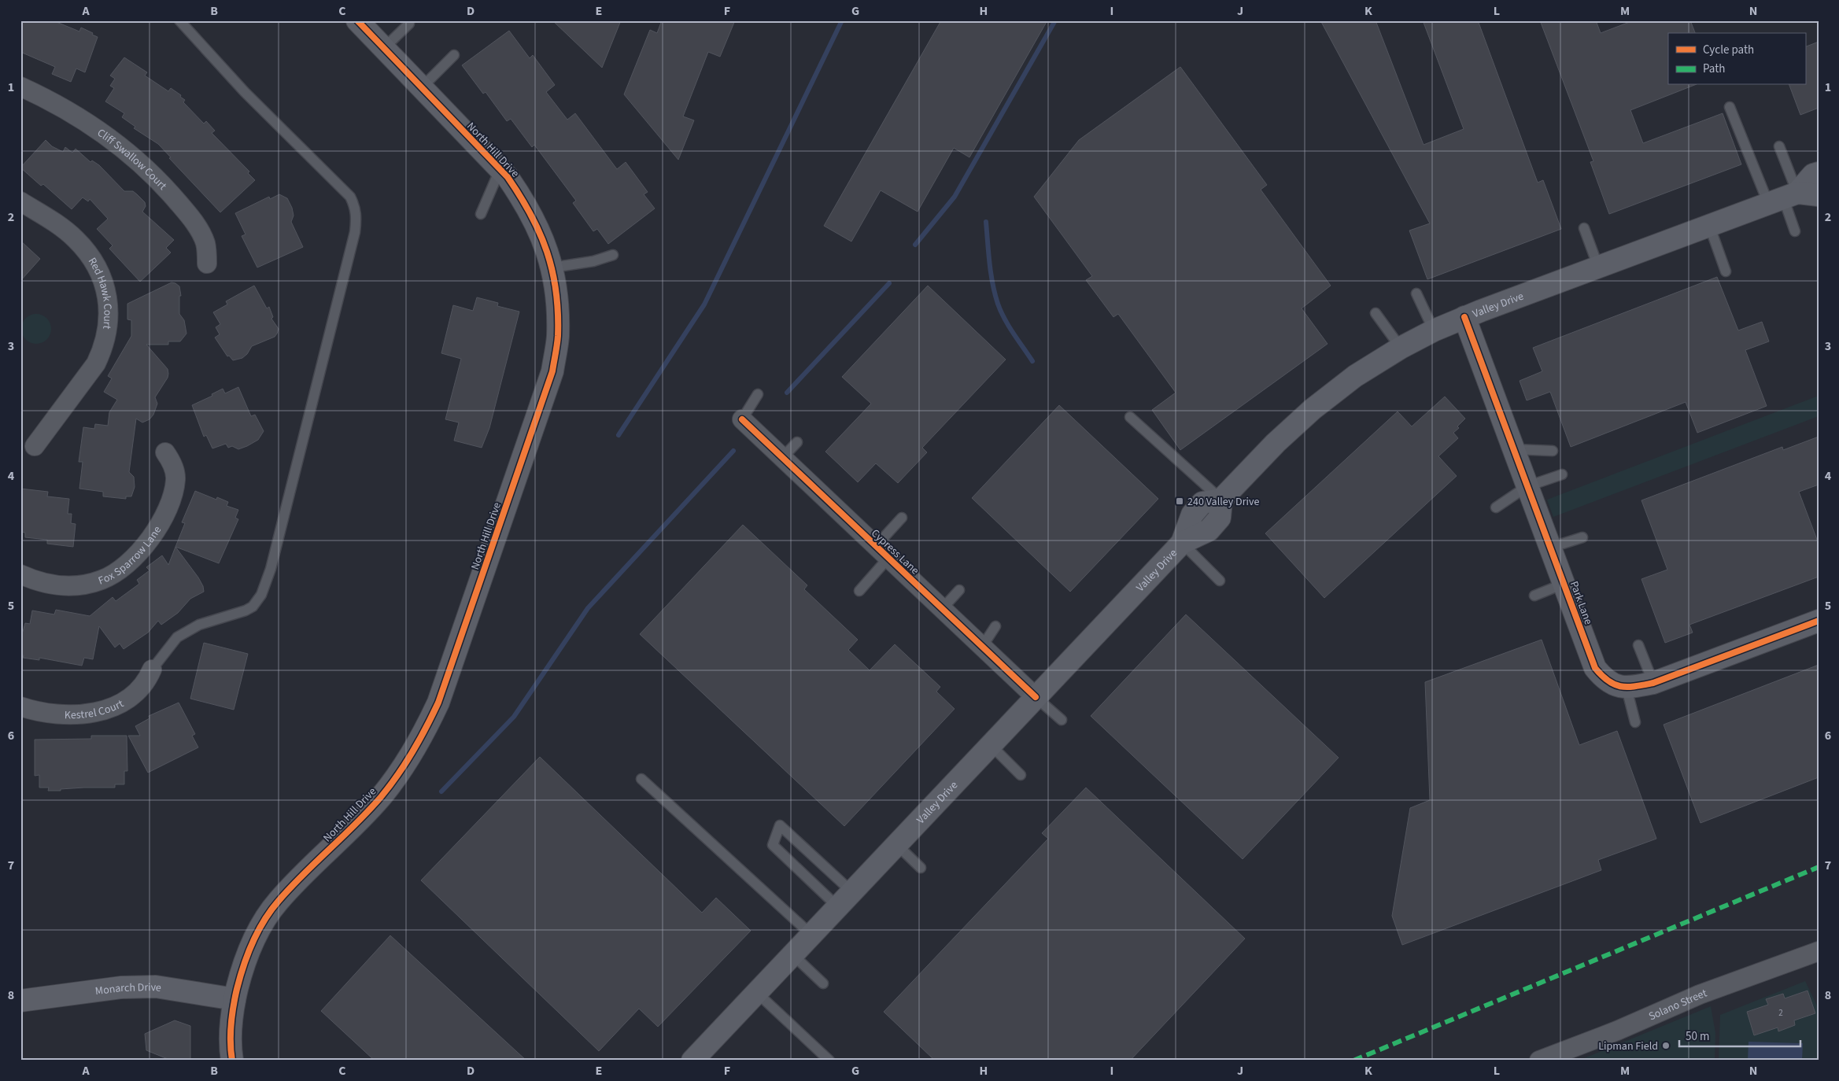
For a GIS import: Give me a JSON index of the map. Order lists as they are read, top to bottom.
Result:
{
  "streets": {
    "street": [
      "North Hill Drive",
      "Cliff Swallow Court",
      "Red Hawk Court",
      "Valley Drive",
      "Cypress Lane",
      "Fox Sparrow Lane",
      "Park Lane",
      "Kestrel Court",
      "Monarch Drive",
      "Solano Street"
    ]
  },
  "crossings": [
    ["North Hill Drive", "Monarch Drive"],
    ["Valley Drive", "Cypress Lane"],
    ["Valley Drive", "Park Lane"]
  ],
  "places": {
    "transit": ["240 Valley Drive"],
    "other": ["Lipman Field"]
  },
  "house_numbers": ["2"],
  "legend": ["Cycle path", "Path"],
  "scale_bar": "50 m",
  "grid": {
    "columns": [
      "A",
      "B",
      "C",
      "D",
      "E",
      "F",
      "G",
      "H",
      "I",
      "J",
      "K",
      "L",
      "M",
      "N"
    ],
    "rows": [
      "1",
      "2",
      "3",
      "4",
      "5",
      "6",
      "7",
      "8"
    ]
  }
}
